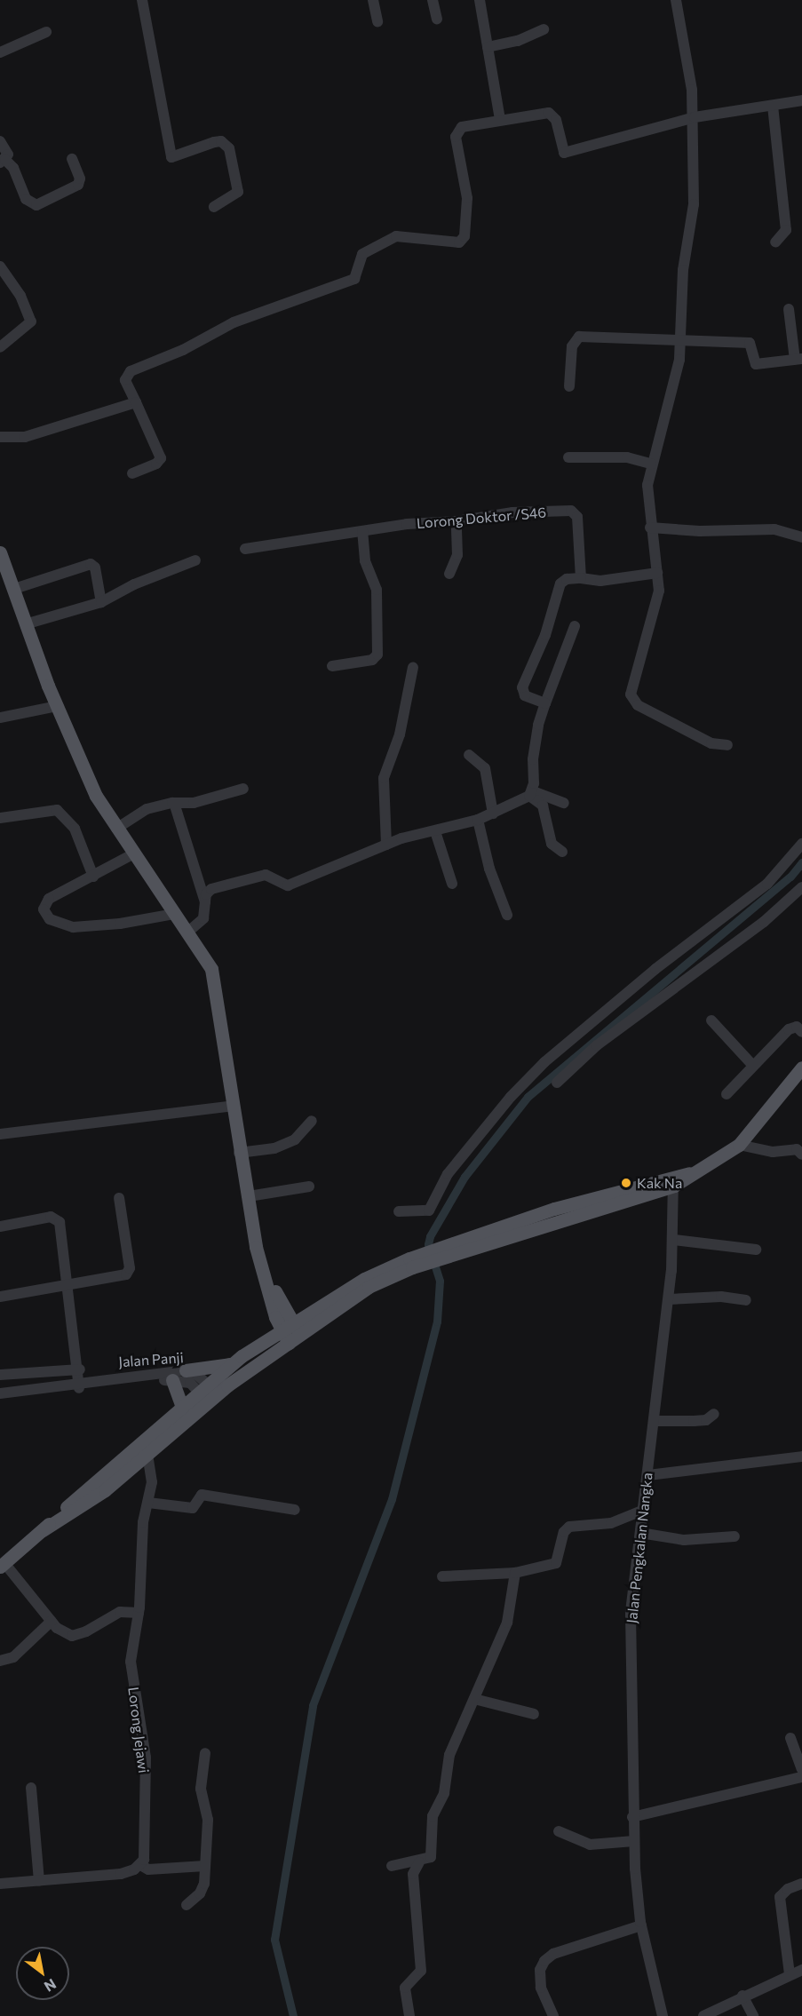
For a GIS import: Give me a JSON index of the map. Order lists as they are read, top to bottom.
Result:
{
  "streets": {
    "street": [
      "Lorong Doktor /S46",
      "Jalan Panji",
      "Jalan Pengkalan Nangka",
      "Lorong Jejawi"
    ]
  },
  "places": ["Kak Na"],
  "north": "bottom right"
}
